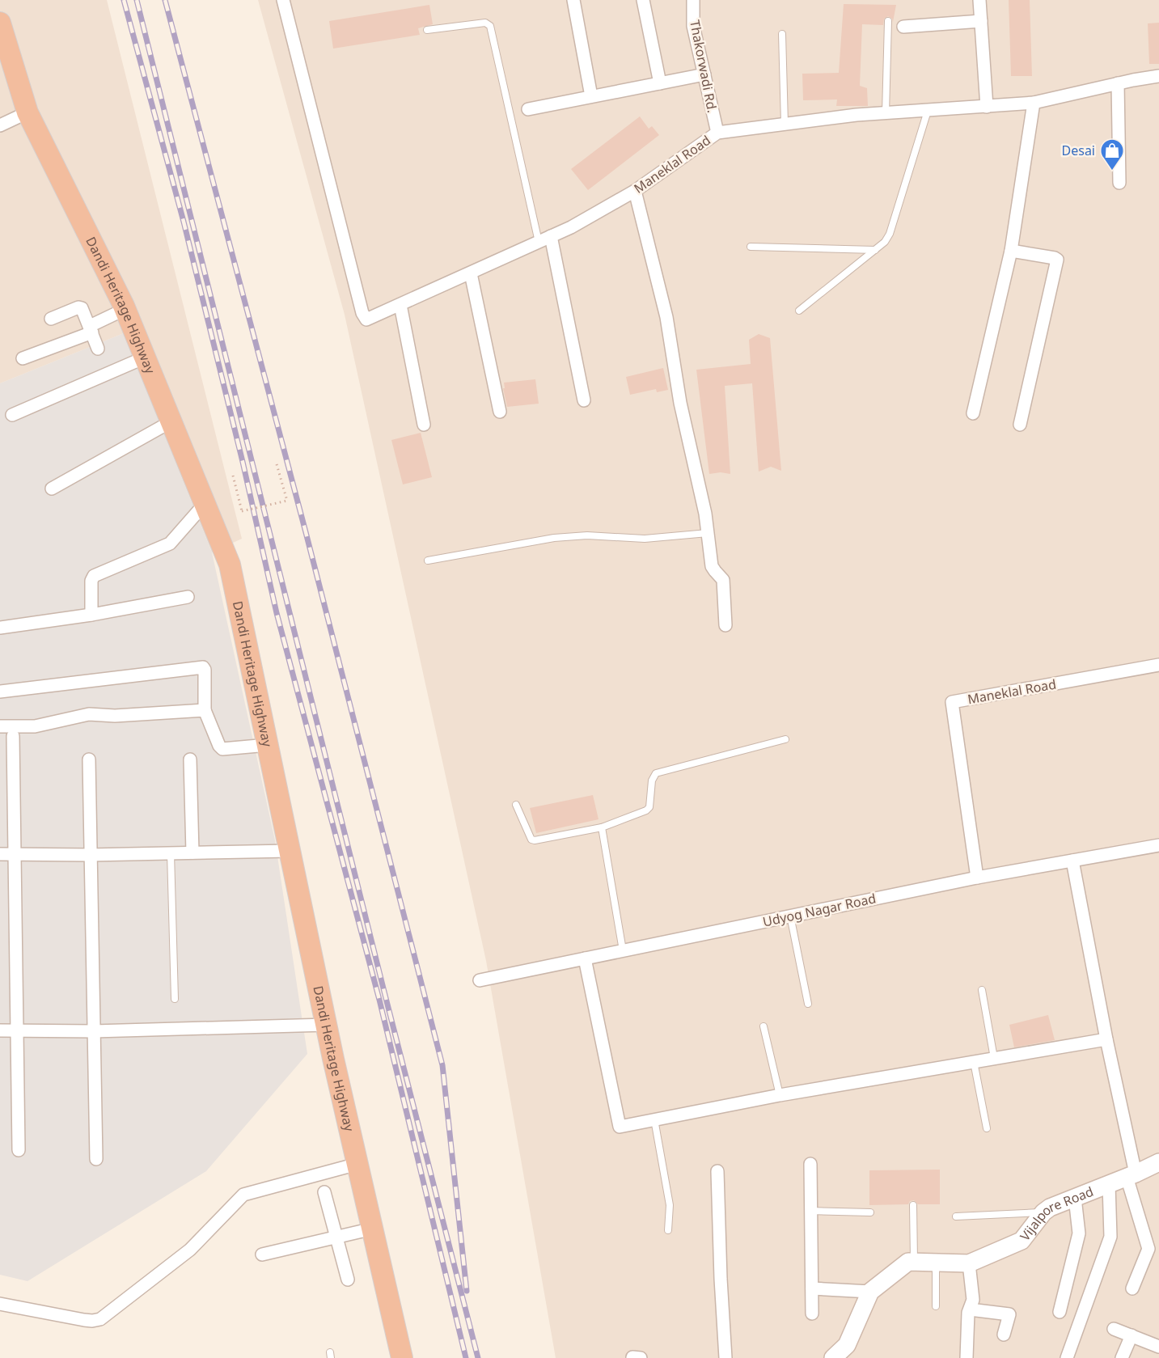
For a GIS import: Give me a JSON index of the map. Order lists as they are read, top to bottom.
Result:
{
  "streets": {
    "highway": ["Dandi Heritage Highway"],
    "main road": ["Vijalpore Road"],
    "street": ["Thakorwadi Rd.", "Maneklal Road", "Udyog Nagar Road"]
  },
  "crossings": [
    ["Thakorwadi Rd.", "Maneklal Road"],
    ["Maneklal Road", "Udyog Nagar Road"]
  ],
  "places": {
    "shop": ["Desai"]
  }
}
